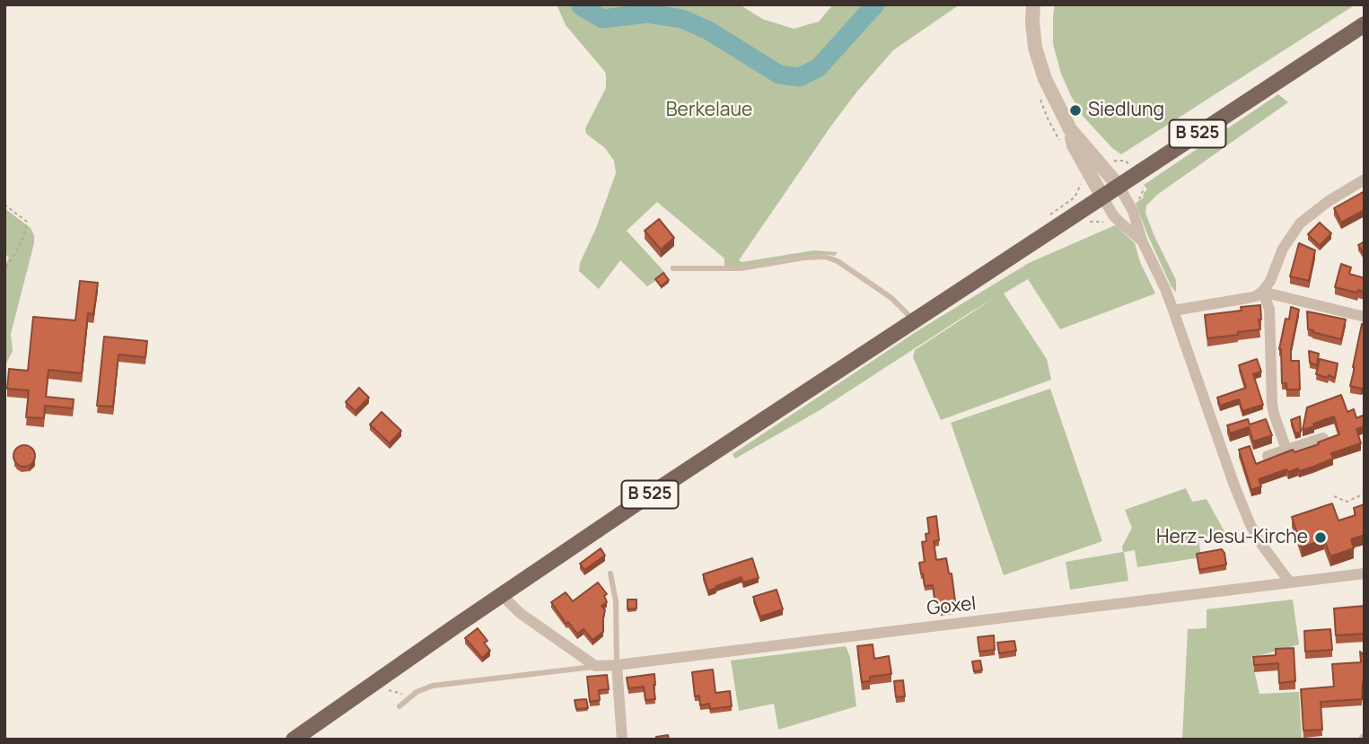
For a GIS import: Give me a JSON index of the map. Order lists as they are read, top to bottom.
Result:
{
  "streets": {
    "main road": ["B 525"],
    "street": ["Goxel"]
  },
  "parks": ["Berkelaue"],
  "places": ["Siedlung", "Herz-Jesu-Kirche"]
}
